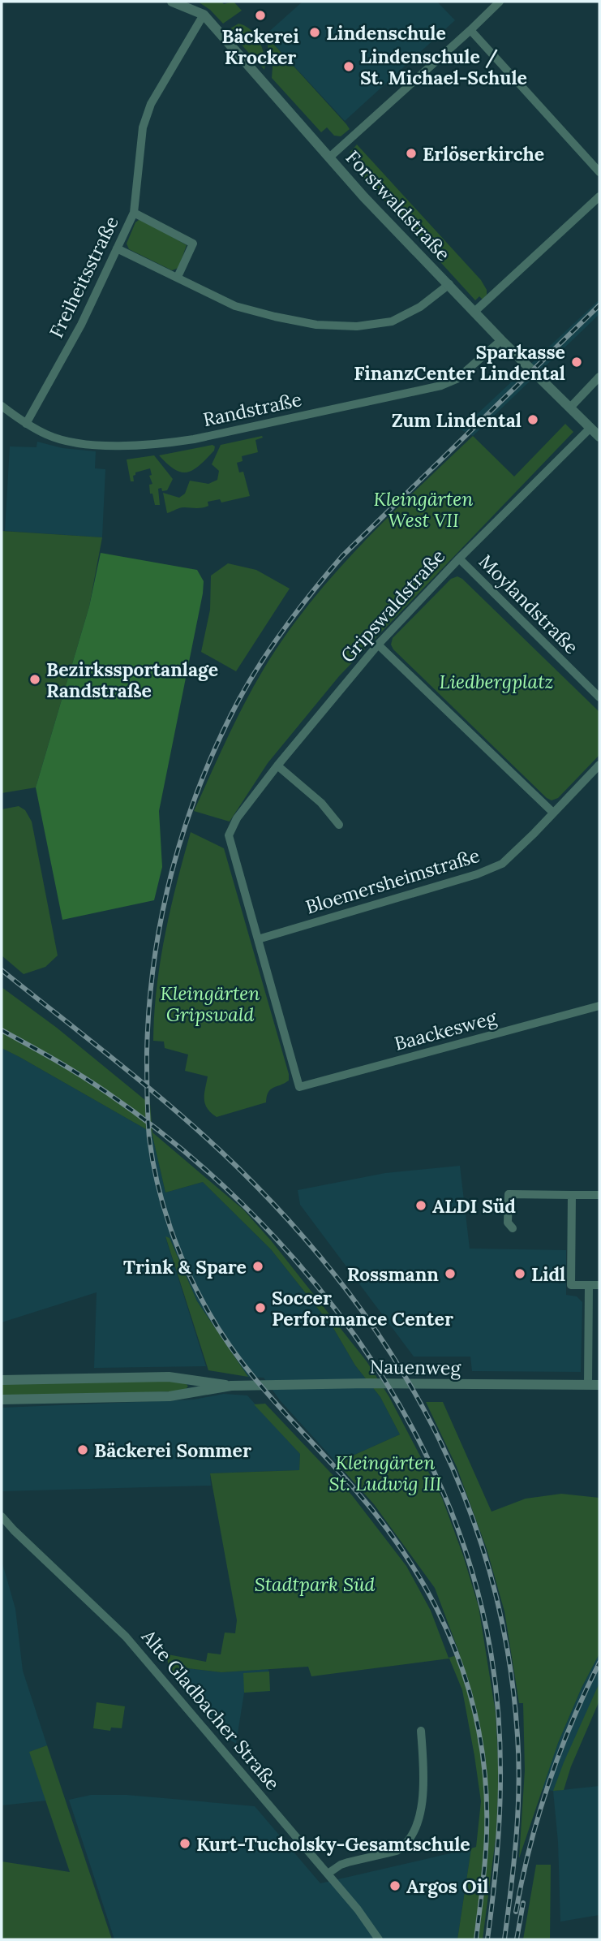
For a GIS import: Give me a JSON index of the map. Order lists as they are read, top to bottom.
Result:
{
  "streets": {
    "street": [
      "Forstwaldstraße",
      "Freiheitsstraße",
      "Randstraße",
      "Moylandstraße",
      "Gripswaldstraße",
      "Bloemersheimstraße",
      "Baackesweg",
      "Nauenweg",
      "Alte Gladbacher Straße"
    ]
  },
  "crossings": [
    ["Forstwaldstraße", "Freiheitsstraße"],
    ["Forstwaldstraße", "Randstraße"],
    ["Forstwaldstraße", "Gripswaldstraße"],
    ["Freiheitsstraße", "Randstraße"],
    ["Moylandstraße", "Gripswaldstraße"],
    ["Gripswaldstraße", "Bloemersheimstraße"],
    ["Gripswaldstraße", "Baackesweg"]
  ],
  "parks": [
    "Kleingärten West VII",
    "Liedbergplatz",
    "Kleingärten Gripswald",
    "Kleingärten St. Ludwig III",
    "Stadtpark Süd"
  ],
  "places": [
    "Bäckerei Krocker",
    "Lindenschule",
    "Lindenschule / St. Michael-Schule",
    "Erlöserkirche",
    "Sparkasse FinanzCenter Lindental",
    "Zum Lindental",
    "Bezirkssportanlage Randstraße",
    "ALDI Süd",
    "Trink & Spare",
    "Rossmann",
    "Lidl",
    "Soccer Performance Center",
    "Bäckerei Sommer",
    "Kurt-Tucholsky-Gesamtschule",
    "Argos Oil"
  ]
}
